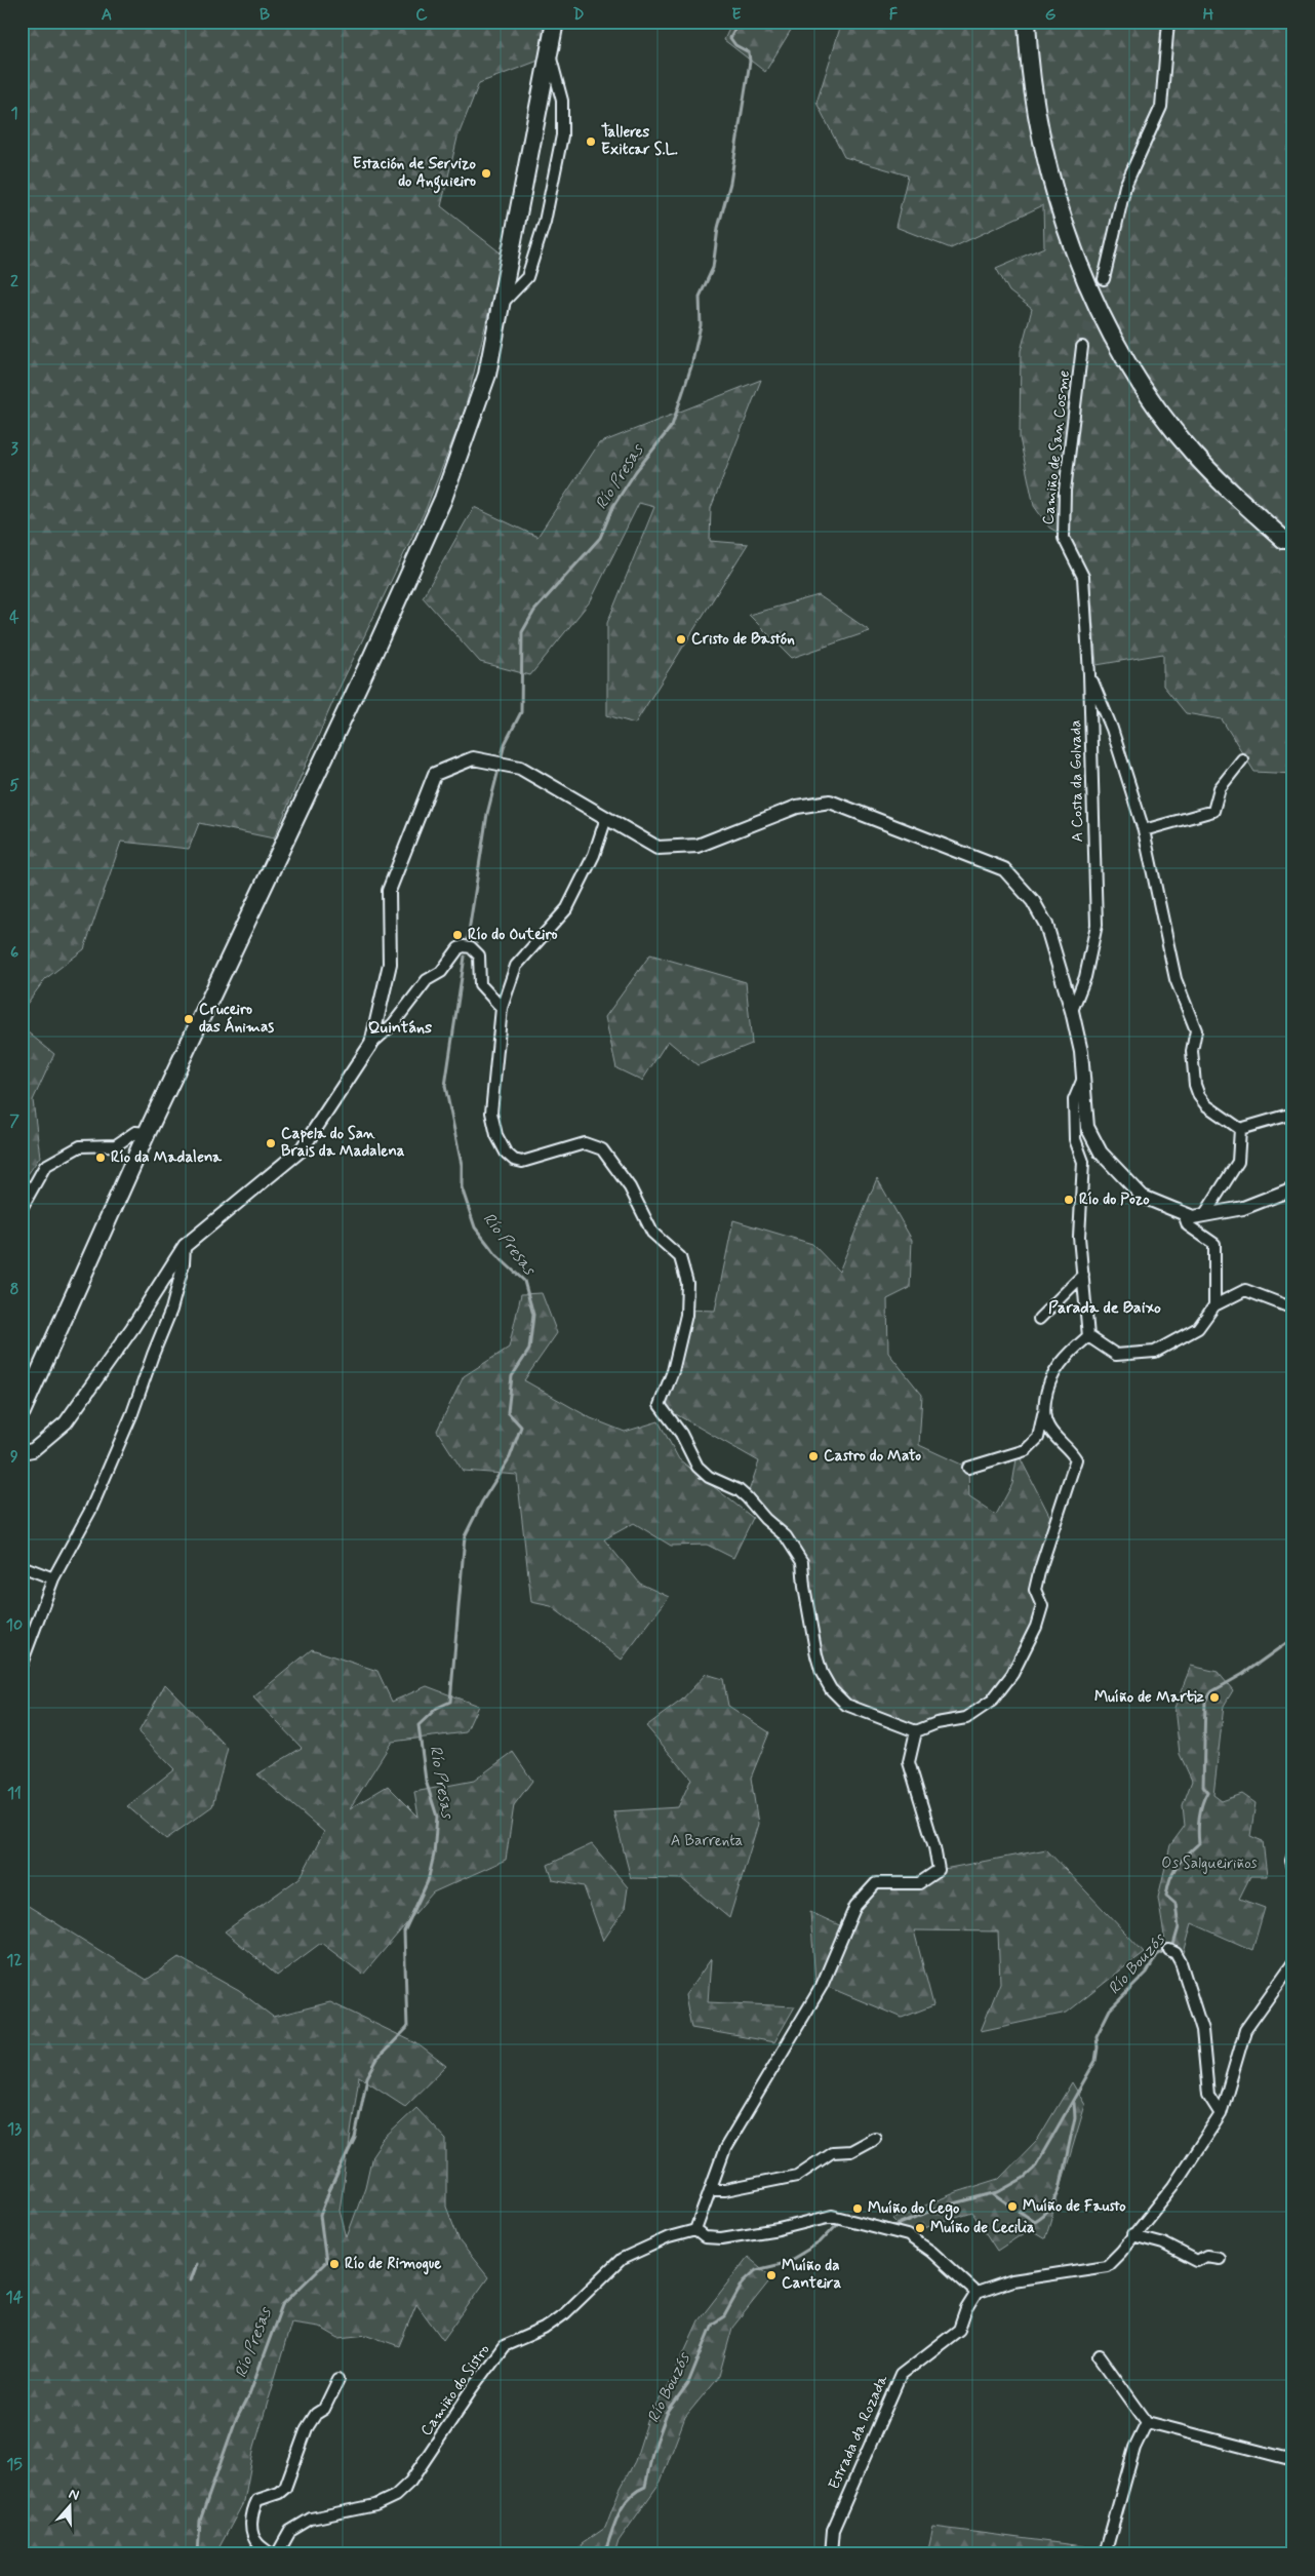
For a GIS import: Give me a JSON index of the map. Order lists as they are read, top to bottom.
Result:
{
  "streets": {
    "street": [
      "Camiño de San Cosme",
      "A Costa da Golvada",
      "Camiño do Sistro",
      "Estrada da Rozada"
    ]
  },
  "crossings": [
    ["Camiño de San Cosme", "A Costa da Golvada"]
  ],
  "districts": ["Quintáns", "Parada de Baixo"],
  "water": ["Río Presas", "Río Bouzós"],
  "parks": ["A Barrenta", "Os Salgueiriños"],
  "places": [
    "Talleres Exitcar S.L.",
    "Estación de Servizo do Anguieiro",
    "Cristo de Bastón",
    "Río do Outeiro",
    "Cruceiro das Ánimas",
    "Capela do San Brais da Madalena",
    "Río da Madalena",
    "Río do Pozo",
    "Castro do Mato",
    "Muíño de Martiz",
    "Muíño de Fausto",
    "Muíño do Cego",
    "Muíño de Cecilia",
    "Río de Rimogue",
    "Muíño da Canteira"
  ],
  "north": "top",
  "grid": {
    "columns": [
      "A",
      "B",
      "C",
      "D",
      "E",
      "F",
      "G",
      "H"
    ],
    "rows": [
      "1",
      "2",
      "3",
      "4",
      "5",
      "6",
      "7",
      "8",
      "9",
      "10",
      "11",
      "12",
      "13",
      "14",
      "15"
    ]
  }
}
